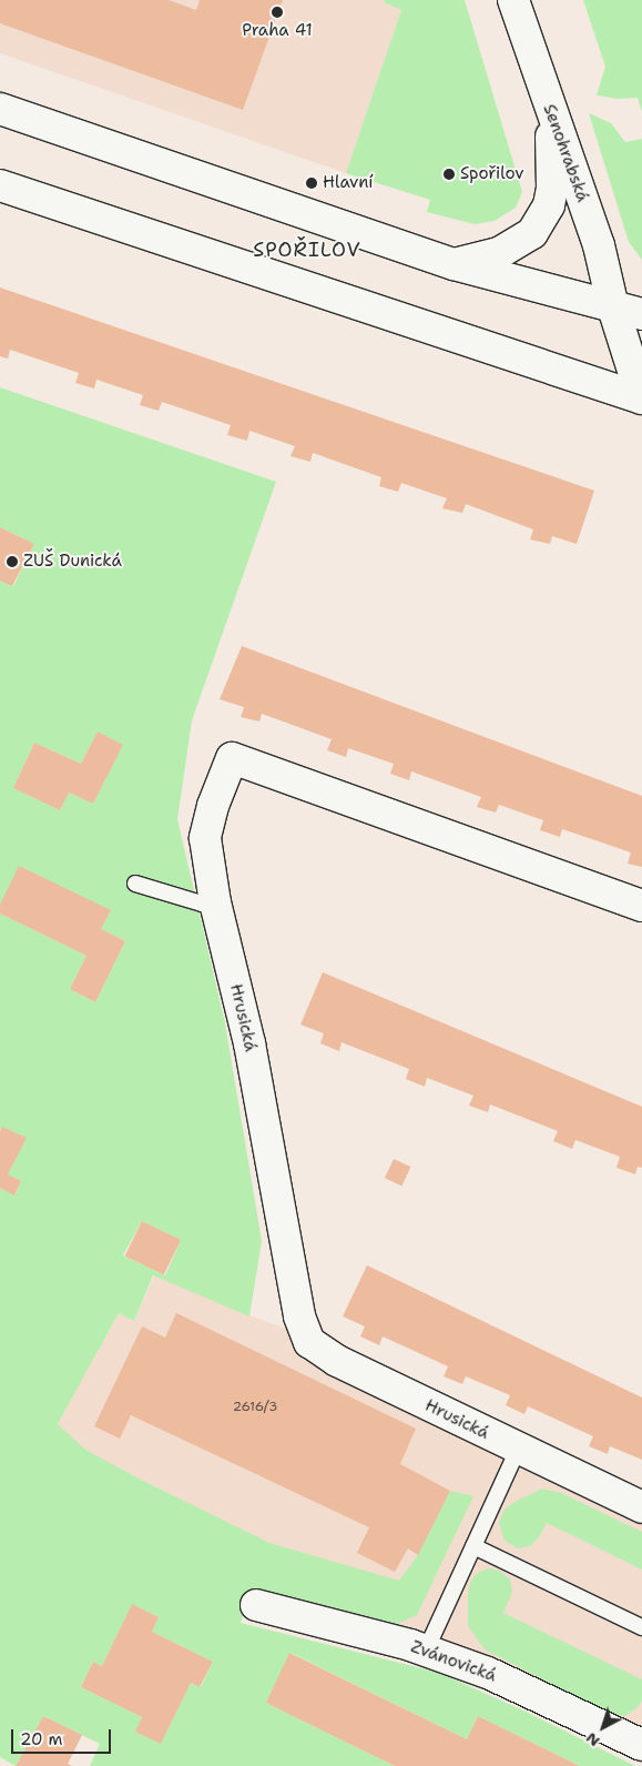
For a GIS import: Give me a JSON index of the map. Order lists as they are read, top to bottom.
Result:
{
  "streets": {
    "street": ["Senohrabská", "Hrusická", "Zvánovická"]
  },
  "districts": ["SPOŘILOV"],
  "places": [
    "Praha 41",
    "Spořilov",
    "Hlavní",
    "ZUŠ Dunická"
  ],
  "house_numbers": ["2616/3"],
  "scale_bar": "20 m",
  "north": "bottom left"
}
